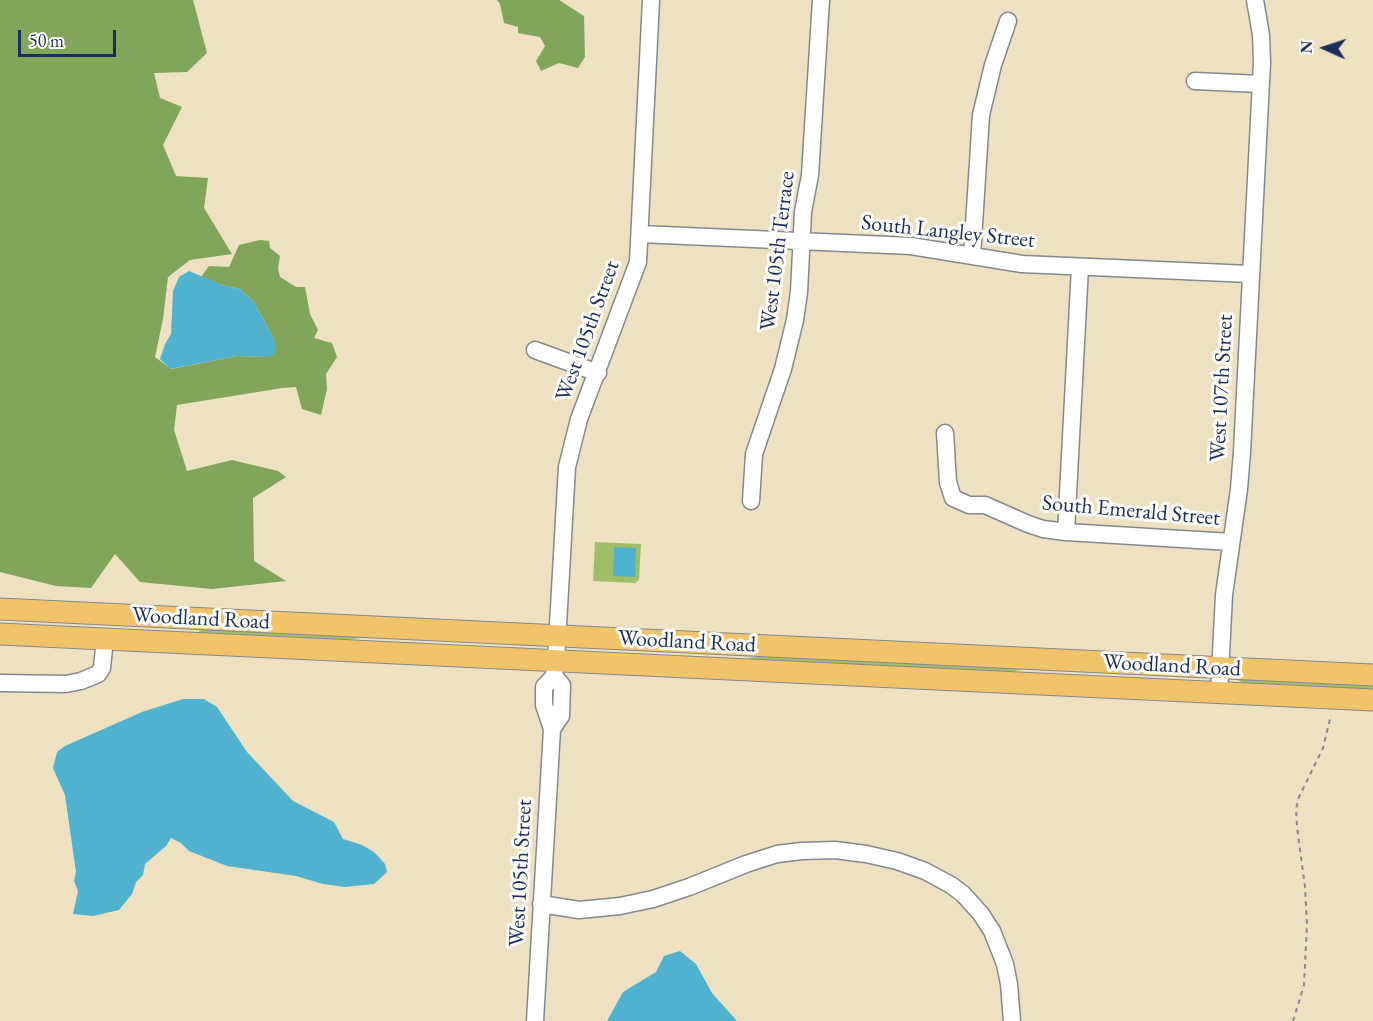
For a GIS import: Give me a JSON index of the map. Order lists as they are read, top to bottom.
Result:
{
  "streets": {
    "main road": ["Woodland Road"],
    "street": [
      "South Langley Street",
      "West 105th Terrace",
      "West 105th Street",
      "West 107th Street",
      "South Emerald Street"
    ]
  },
  "crossings": [
    ["South Langley Street", "West 105th Terrace"],
    ["South Langley Street", "West 105th Street"],
    ["South Langley Street", "West 107th Street"],
    ["West 105th Street", "Woodland Road"],
    ["West 107th Street", "South Emerald Street"],
    ["West 107th Street", "Woodland Road"]
  ],
  "scale_bar": "50 m",
  "north": "left"
}
